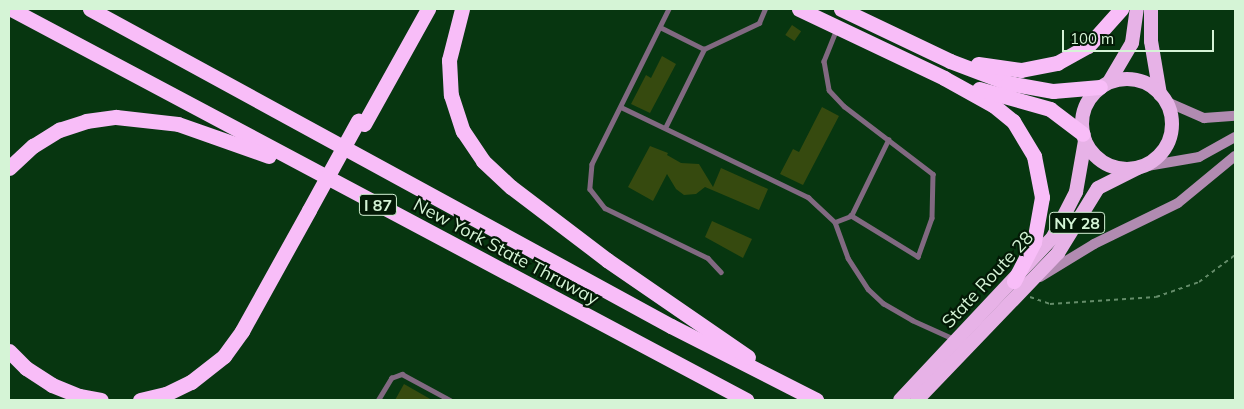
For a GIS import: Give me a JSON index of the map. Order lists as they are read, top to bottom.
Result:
{
  "streets": {
    "highway": [
      "I 87",
      "NY 28",
      "New York State Thruway",
      "State Route 28"
    ]
  },
  "scale_bar": "100 m"
}
